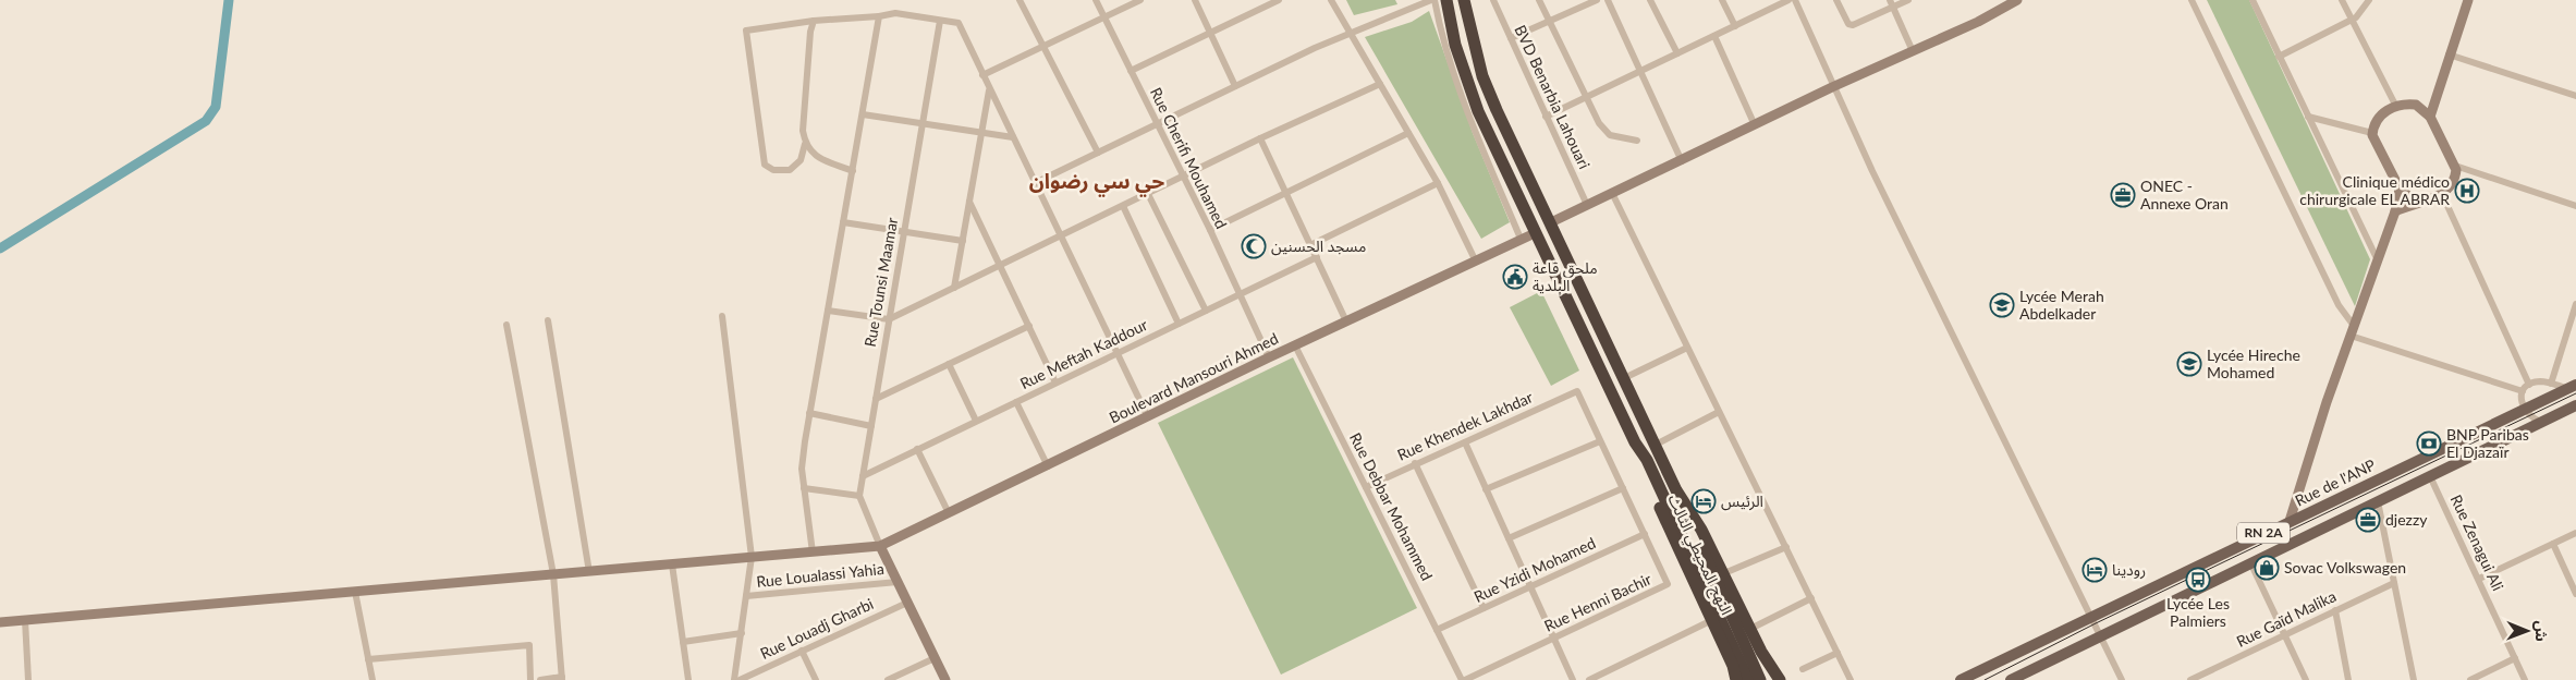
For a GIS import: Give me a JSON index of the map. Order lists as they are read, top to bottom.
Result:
{
  "streets": {
    "highway": ["النهج المحيطي الثالث"],
    "main road": ["Boulevard Mansouri Ahmed", "Rue de l'ANP", "RN 2A"],
    "street": [
      "BVD Benarbia Lahouari",
      "Rue Cherifi Mouhamed",
      "Rue Tounsi Maamar",
      "Rue Meftah Kaddour",
      "Rue Khendek Lakhdar",
      "Rue Debbar Mohammed",
      "Rue Zenagui Ali",
      "Rue Yzidi Mohamed",
      "Rue Loualassi Yahia",
      "Rue Henni Bachir",
      "Rue Gaïd Malika",
      "Rue Louadj Gharbi"
    ]
  },
  "crossings": [
    ["Rue Cherifi Mouhamed", "Rue Meftah Kaddour"],
    ["Rue Cherifi Mouhamed", "Boulevard Mansouri Ahmed"],
    ["Rue Tounsi Maamar", "Rue Meftah Kaddour"],
    ["Boulevard Mansouri Ahmed", "Rue Debbar Mohammed"],
    ["Rue Khendek Lakhdar", "Rue Debbar Mohammed"],
    ["Rue Khendek Lakhdar", "Rue Henni Bachir"],
    ["Rue Debbar Mohammed", "Rue Yzidi Mohamed"],
    ["Rue Debbar Mohammed", "Rue Henni Bachir"],
    ["RN 2A", "Rue Zenagui Ali"],
    ["Rue Yzidi Mohamed", "Rue Henni Bachir"]
  ],
  "districts": ["حي سي رضوان"],
  "places": {
    "hospital": ["Clinique médico chirurgicale EL ABRAR"],
    "office": ["ONEC - Annexe Oran", "djezzy"],
    "mosque": ["مسجد الحسنين"],
    "public building": ["ملحق قاعة البلدية"],
    "school or university": ["Lycée Merah Abdelkader", "Lycée Hireche Mohamed"],
    "bank": ["BNP Paribas El Djazaïr"],
    "hotel": ["الرئيس", "رودينا"],
    "shop": ["Sovac Volkswagen"],
    "bus stop": ["Lycée Les Palmiers"]
  },
  "north": "right"
}
